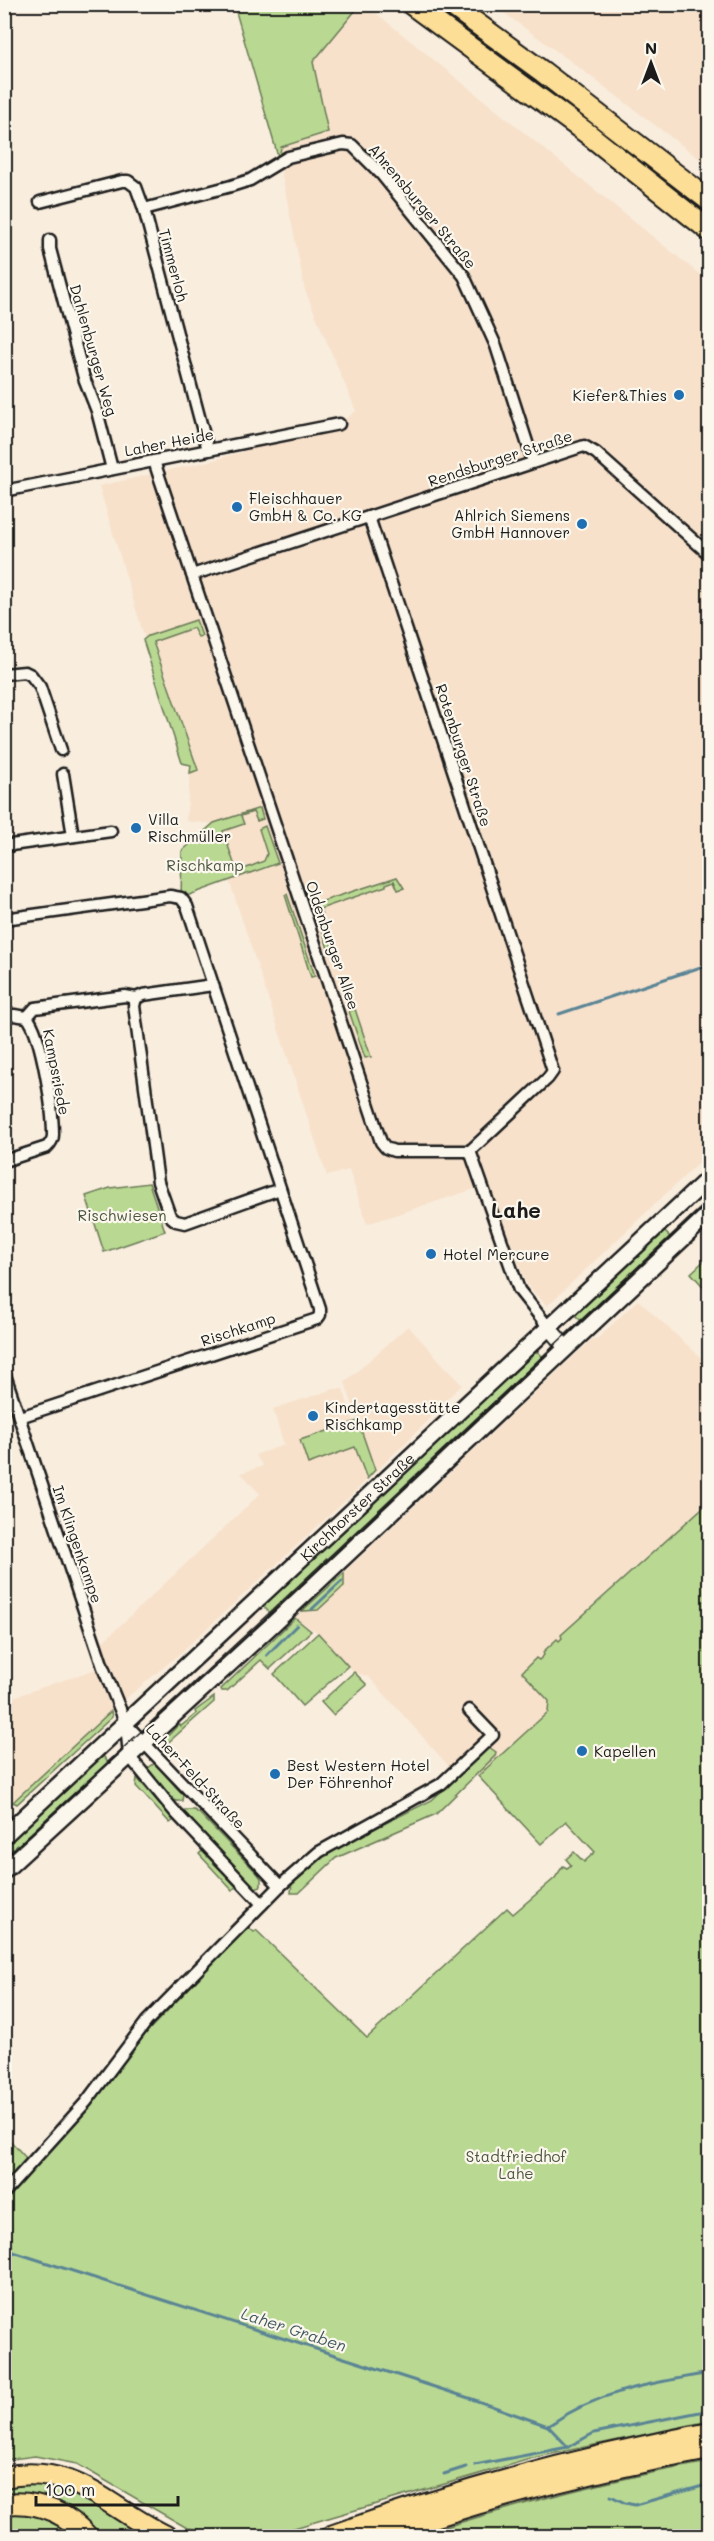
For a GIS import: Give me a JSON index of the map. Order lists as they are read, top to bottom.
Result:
{
  "streets": {
    "main road": ["Kirchhorster Straße"],
    "street": [
      "Ahrensburger Straße",
      "Timmerloh",
      "Dahlenburger Weg",
      "Laher Heide",
      "Rendsburger Straße",
      "Rotenburger Straße",
      "Oldenburger Allee",
      "Kampsriede",
      "Rischkamp",
      "Im Klingenkampe",
      "Laher-Feld-Straße"
    ]
  },
  "crossings": [
    ["Ahrensburger Straße", "Timmerloh"],
    ["Ahrensburger Straße", "Rendsburger Straße"],
    ["Timmerloh", "Laher Heide"],
    ["Dahlenburger Weg", "Laher Heide"],
    ["Laher Heide", "Oldenburger Allee"],
    ["Rendsburger Straße", "Rotenburger Straße"],
    ["Rotenburger Straße", "Oldenburger Allee"],
    ["Rischkamp", "Im Klingenkampe"],
    ["Kirchhorster Straße", "Im Klingenkampe"],
    ["Kirchhorster Straße", "Laher-Feld-Straße"],
    ["Im Klingenkampe", "Laher-Feld-Straße"]
  ],
  "districts": ["Lahe"],
  "water": ["Laher Graben"],
  "parks": ["Rischkamp", "Rischwiesen", "Stadtfriedhof Lahe"],
  "places": [
    "Kiefer&Thies",
    "Fleischhauer GmbH & Co. KG",
    "Ahlrich Siemens GmbH Hannover",
    "Villa Rischmüller",
    "Hotel Mercure",
    "Kindertagesstätte Rischkamp",
    "Kapellen",
    "Best Western Hotel Der Föhrenhof"
  ],
  "scale_bar": "100 m",
  "north": "top"
}
